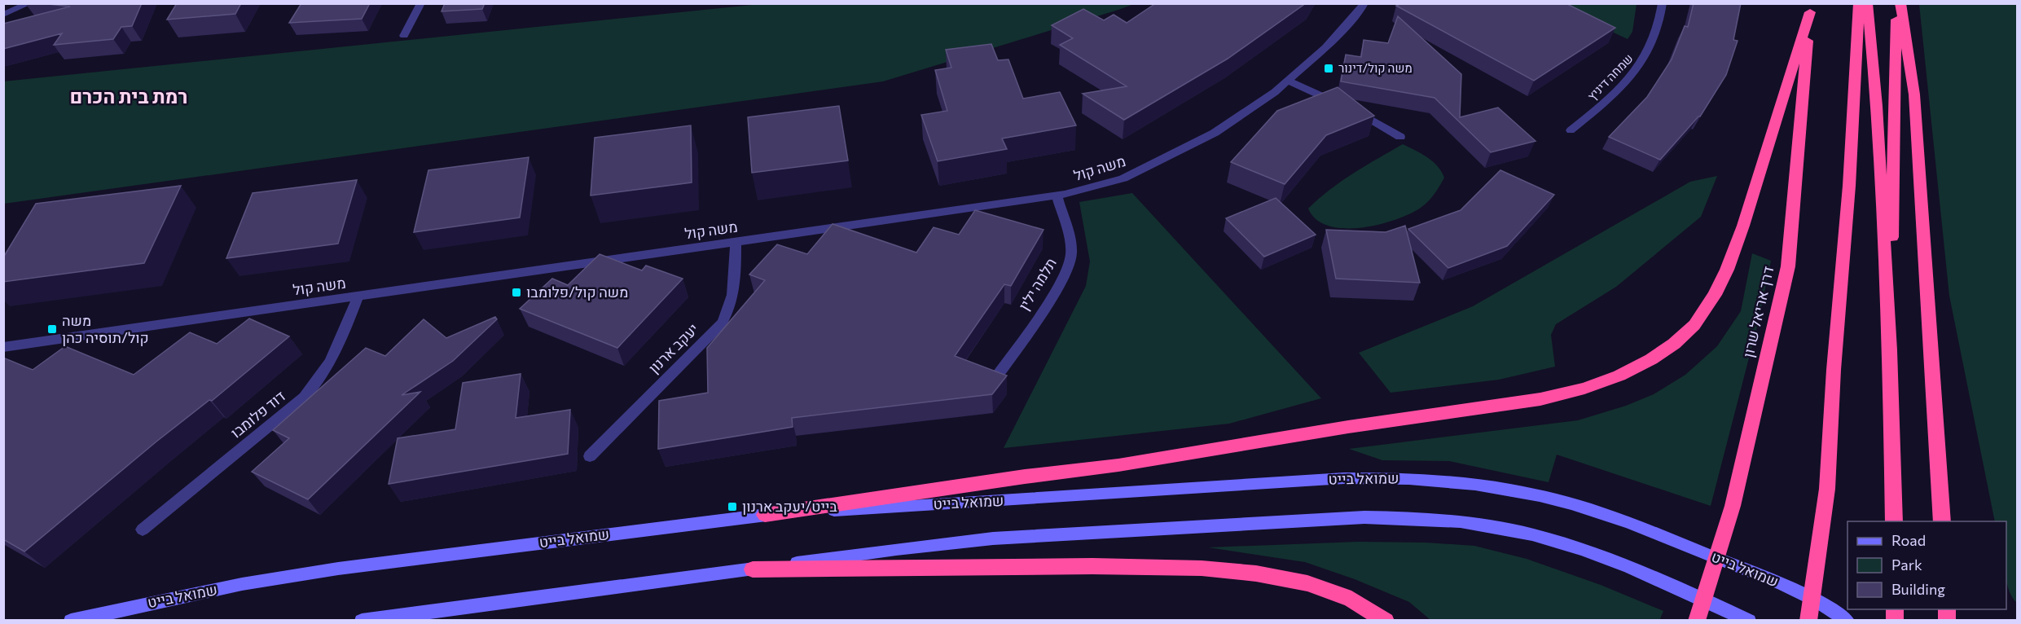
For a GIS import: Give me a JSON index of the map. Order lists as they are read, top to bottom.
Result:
{
  "streets": {
    "highway": ["דרך אריאל שרון"],
    "street": [
      "שמחה דיניץ",
      "משה קול",
      "תלמה ילין",
      "יעקב ארנון",
      "דוד פלומבו",
      "שמואל בייט"
    ]
  },
  "crossings": [
    ["משה קול", "תלמה ילין"],
    ["משה קול", "יעקב ארנון"],
    ["משה קול", "דוד פלומבו"]
  ],
  "districts": ["רמת בית הכרם"],
  "places": {
    "transit": [
      "משה קול/דינור",
      "משה קול/פלומבו",
      "משה קול/תוסיה כהן",
      "בייט/יעקב ארנון"
    ]
  },
  "legend": ["Road", "Park", "Building"]
}
